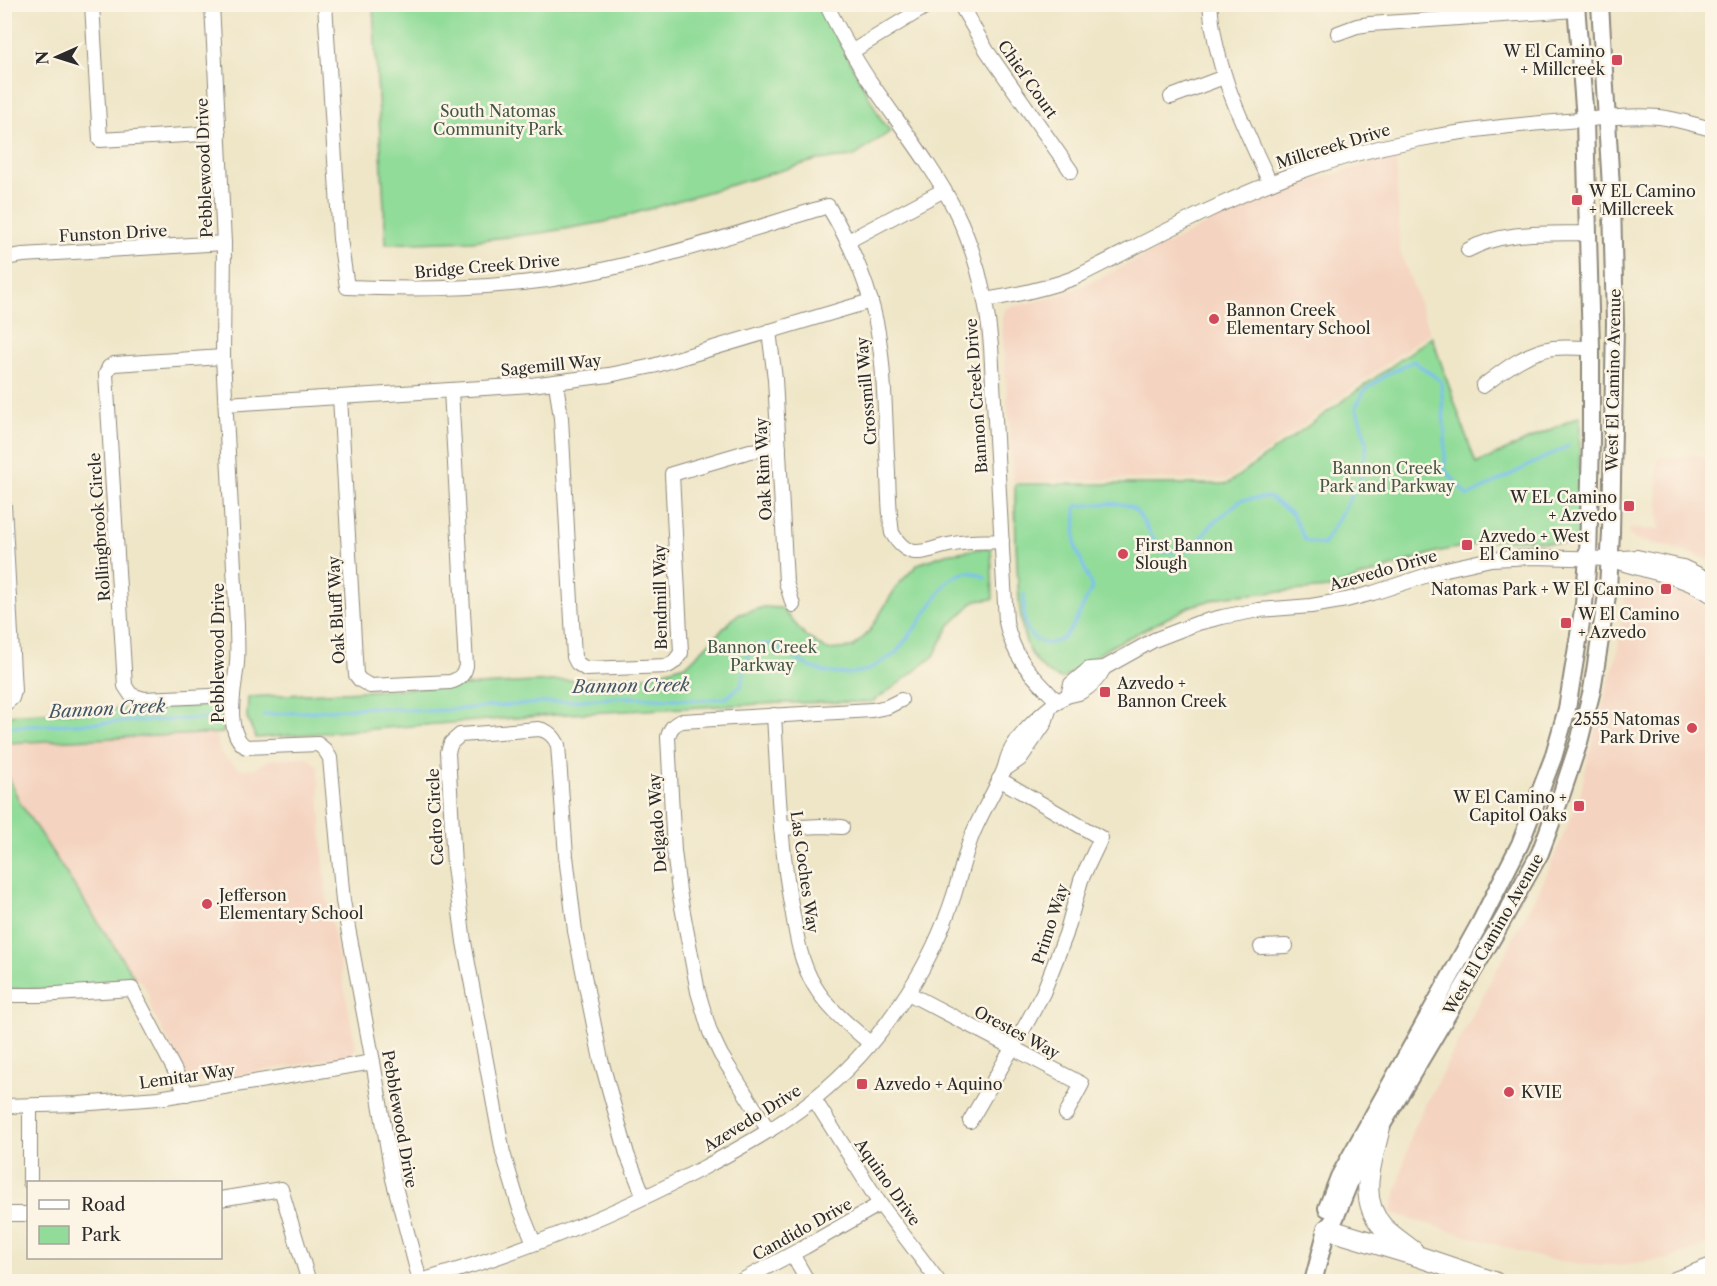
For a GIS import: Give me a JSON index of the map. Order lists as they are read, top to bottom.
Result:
{
  "streets": {
    "main road": ["West El Camino Avenue"],
    "street": [
      "Chief Court",
      "Millcreek Drive",
      "Pebblewood Drive",
      "Funston Drive",
      "Bridge Creek Drive",
      "Sagemill Way",
      "Crossmill Way",
      "Bannon Creek Drive",
      "Oak Rim Way",
      "Rollingbrook Circle",
      "Azevedo Drive",
      "Bendmill Way",
      "Oak Bluff Way",
      "Cedro Circle",
      "Delgado Way",
      "Las Coches Way",
      "Primo Way",
      "Orestes Way",
      "Lemitar Way",
      "Aquino Drive",
      "Candido Drive"
    ]
  },
  "crossings": [
    ["Millcreek Drive", "West El Camino Avenue"],
    ["Millcreek Drive", "Bannon Creek Drive"],
    ["Pebblewood Drive", "Funston Drive"],
    ["Pebblewood Drive", "Sagemill Way"],
    ["Pebblewood Drive", "Rollingbrook Circle"],
    ["Pebblewood Drive", "Azevedo Drive"],
    ["Pebblewood Drive", "Lemitar Way"],
    ["Bridge Creek Drive", "Crossmill Way"],
    ["Sagemill Way", "Crossmill Way"],
    ["Sagemill Way", "Oak Rim Way"],
    ["Sagemill Way", "Bendmill Way"],
    ["Sagemill Way", "Oak Bluff Way"],
    ["West El Camino Avenue", "Azevedo Drive"],
    ["Crossmill Way", "Bannon Creek Drive"],
    ["Bannon Creek Drive", "Azevedo Drive"],
    ["Oak Rim Way", "Bendmill Way"],
    ["Azevedo Drive", "Cedro Circle"],
    ["Azevedo Drive", "Delgado Way"],
    ["Azevedo Drive", "Las Coches Way"],
    ["Azevedo Drive", "Primo Way"],
    ["Azevedo Drive", "Orestes Way"],
    ["Azevedo Drive", "Aquino Drive"],
    ["Delgado Way", "Las Coches Way"],
    ["Primo Way", "Orestes Way"],
    ["Aquino Drive", "Candido Drive"]
  ],
  "water": ["Bannon Creek"],
  "parks": ["South Natomas Community Park", "Bannon Creek Park and Parkway", "Bannon Creek Parkway"],
  "places": {
    "transit": [
      "W El Camino + Millcreek",
      "W EL Camino + Millcreek",
      "W EL Camino + Azvedo",
      "Azvedo + West El Camino",
      "Natomas Park + W El Camino",
      "W El Camino + Azvedo",
      "Azvedo + Bannon Creek",
      "W El Camino + Capitol Oaks",
      "Azvedo + Aquino"
    ],
    "other": [
      "Bannon Creek Elementary School",
      "First Bannon Slough",
      "2555 Natomas Park Drive",
      "Jefferson Elementary School",
      "KVIE"
    ]
  },
  "legend": ["Road", "Park"],
  "north": "left"
}
